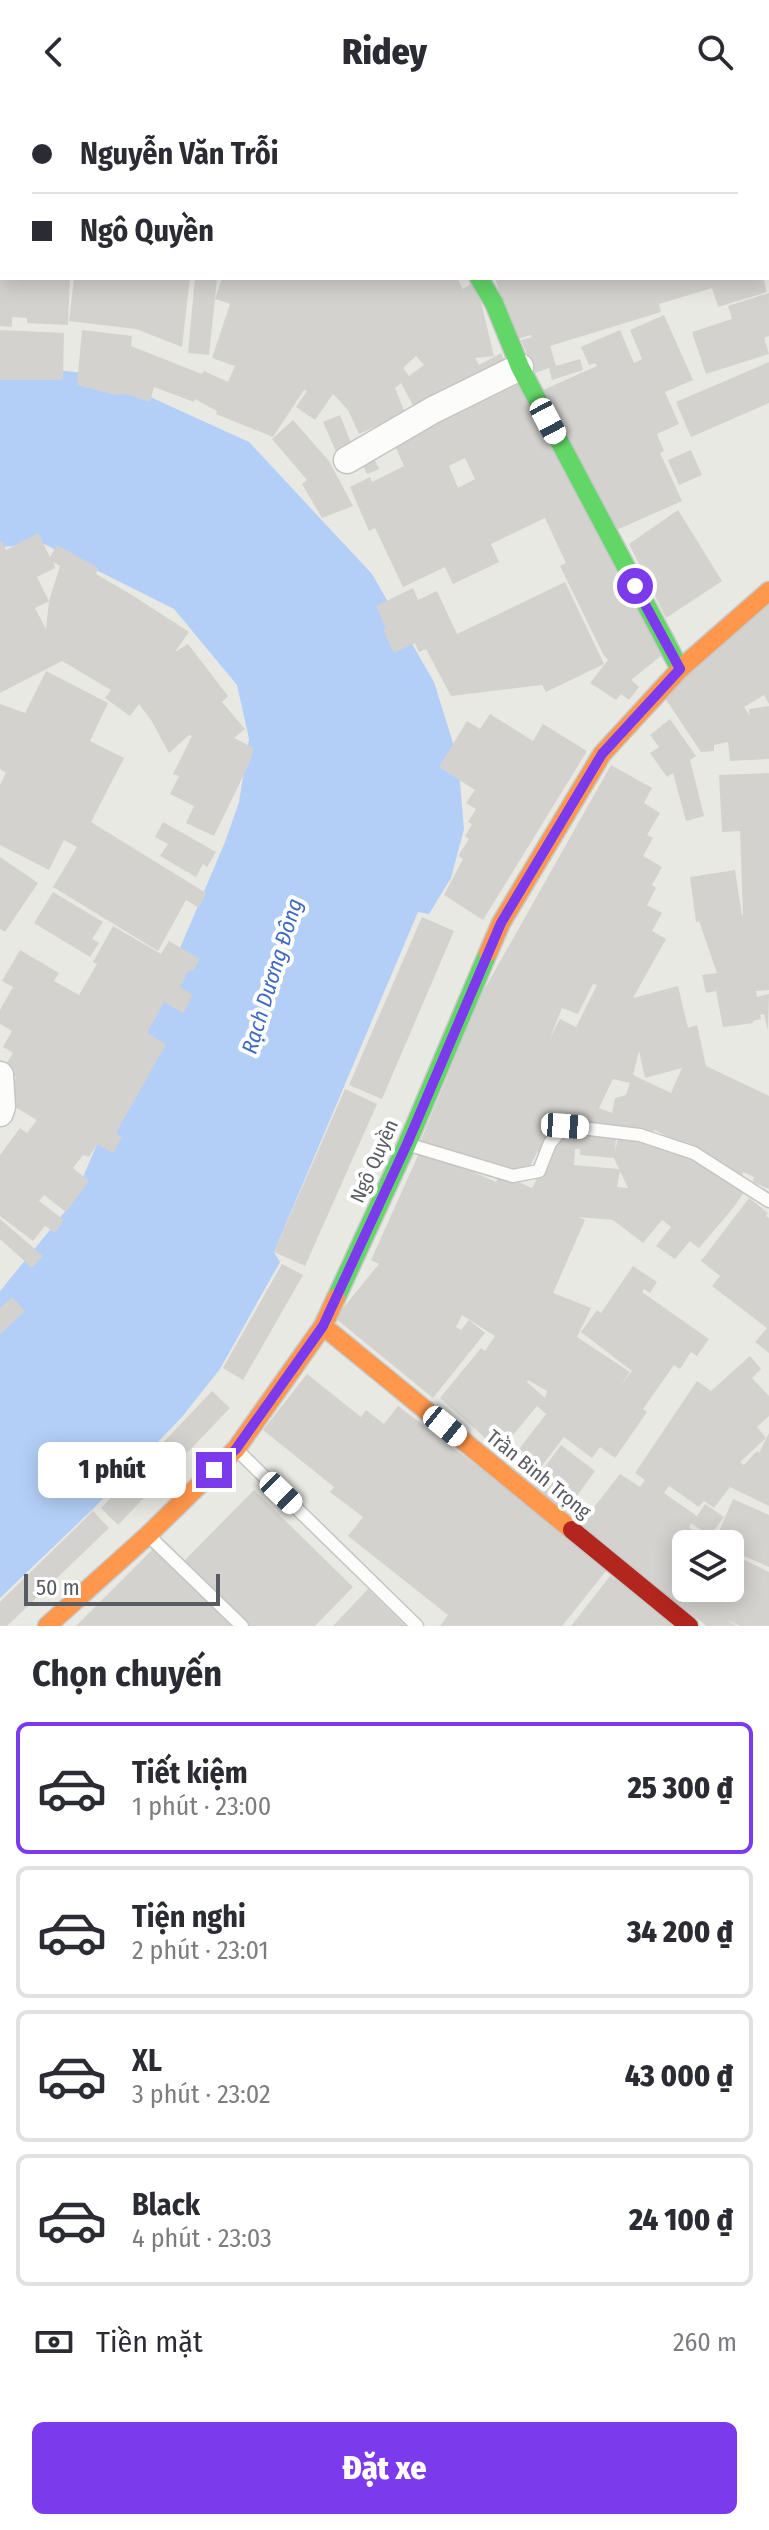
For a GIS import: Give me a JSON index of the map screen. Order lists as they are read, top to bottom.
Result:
{
  "streets": {
    "street": ["Ngô Quyền", "Trần Bình Trọng"]
  },
  "crossings": [
    ["Ngô Quyền", "Trần Bình Trọng"]
  ],
  "water": ["Rạch Dương Đông"],
  "scale_bar": "50 m",
  "page": {
    "header": "Ridey",
    "banner": ["Nguyễn Văn Trỗi", "Ngô Quyền"],
    "bubble": "1 phút",
    "scale": "50 m",
    "heading": "Chọn chuyến",
    "list": [
      {
        "name": "Tiết kiệm",
        "note": "1 phút · 23:00",
        "value": "25 300 ₫"
      },
      {
        "name": "Tiện nghi",
        "note": "2 phút · 23:01",
        "value": "34 200 ₫"
      },
      {
        "name": "XL",
        "note": "3 phút · 23:02",
        "value": "43 000 ₫"
      },
      {
        "name": "Black",
        "note": "4 phút · 23:03",
        "value": "24 100 ₫"
      }
    ],
    "pay": ["Tiền mặt", "260 m"],
    "buttons": "Đặt xe"
  }
}
